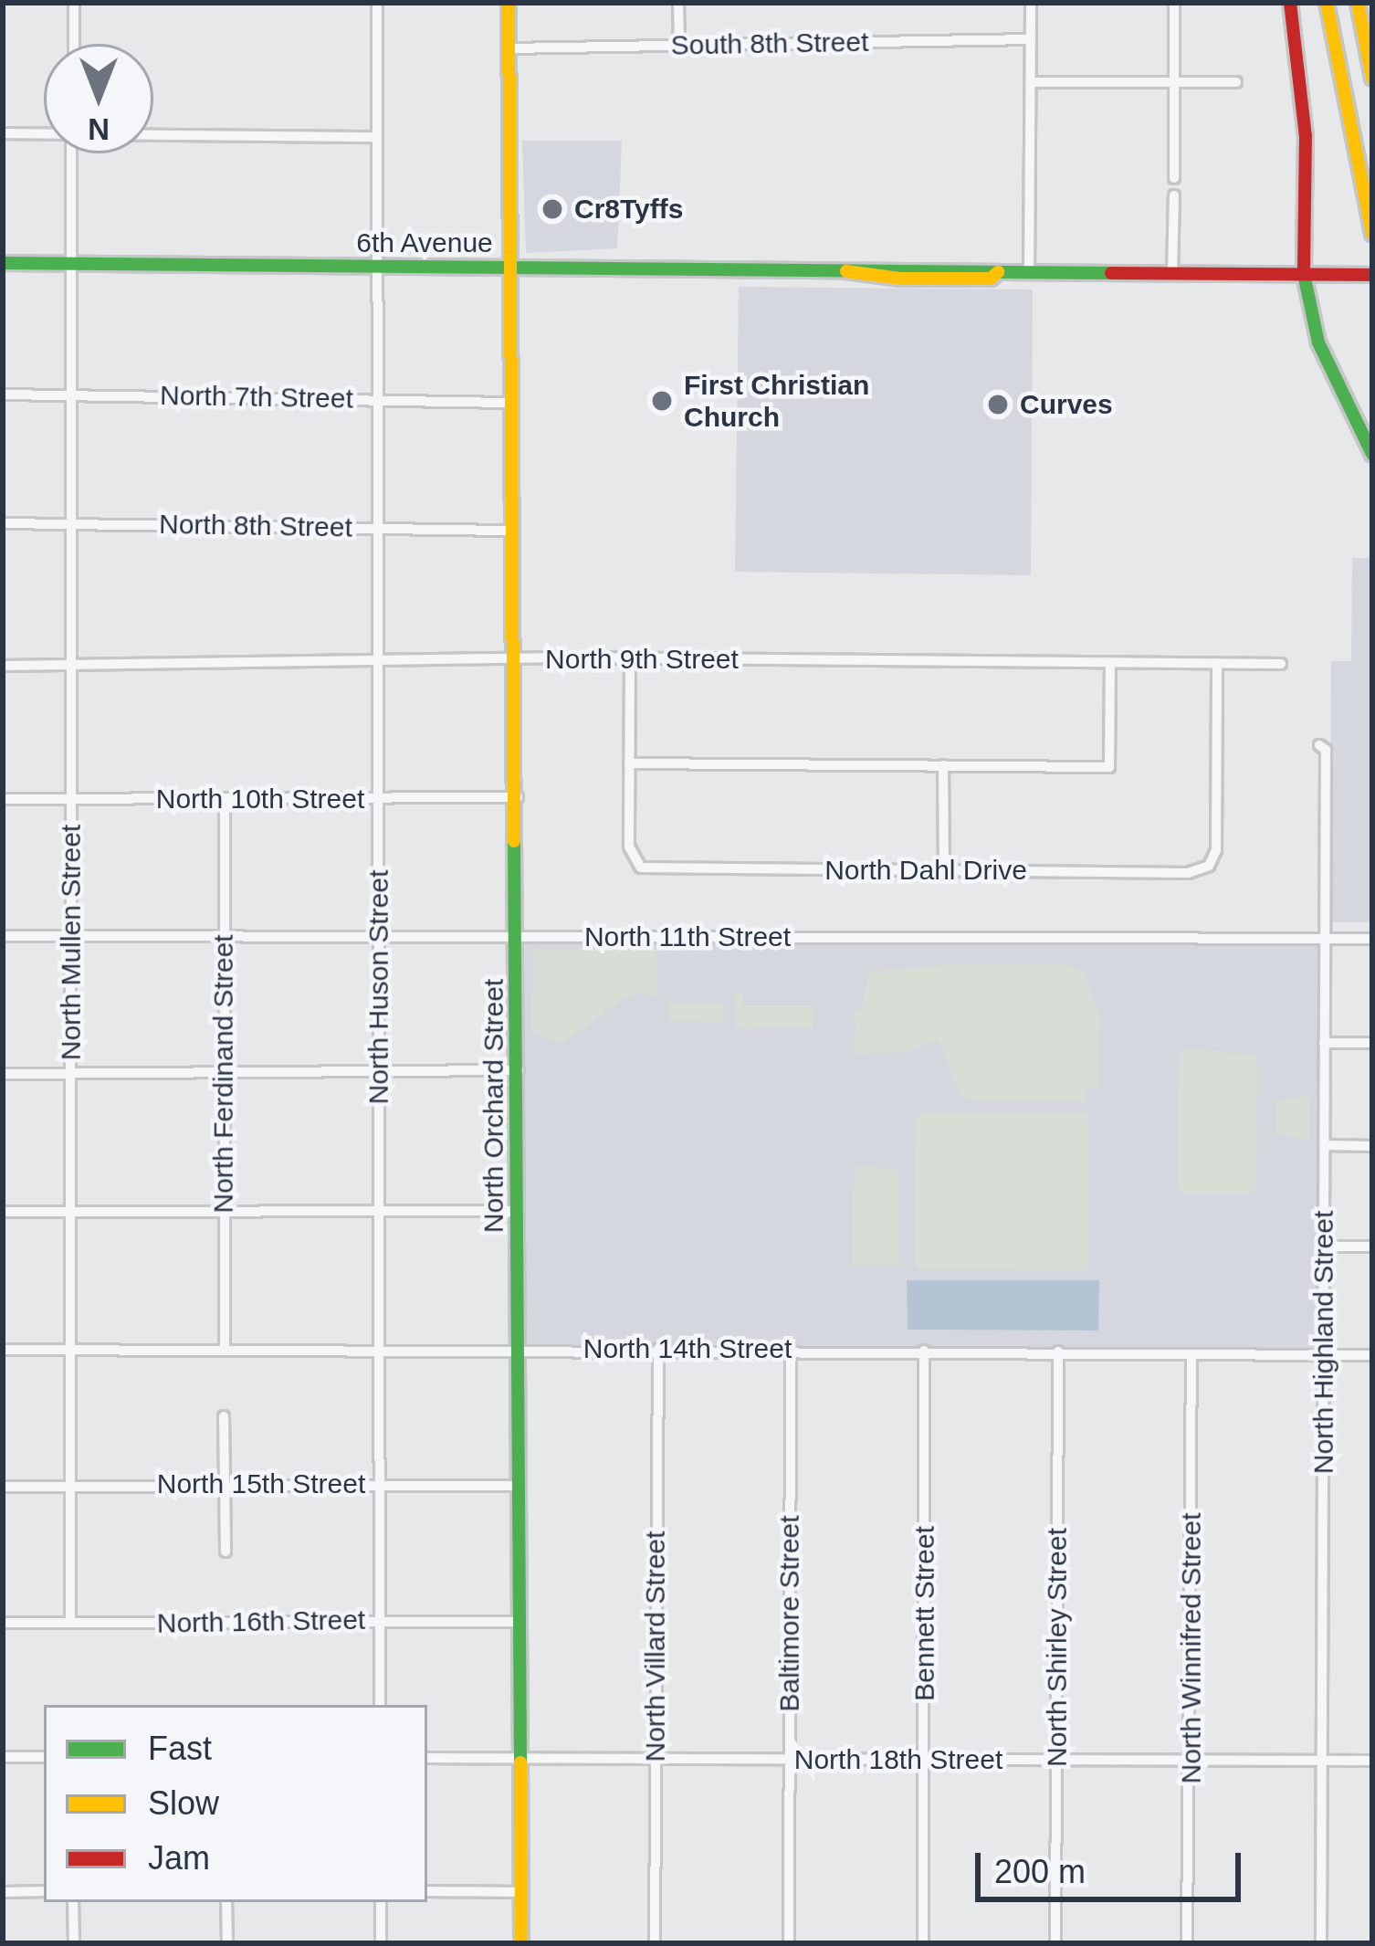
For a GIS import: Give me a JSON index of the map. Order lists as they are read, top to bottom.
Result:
{
  "streets": {
    "main road": ["6th Avenue", "North Orchard Street"],
    "street": [
      "South 8th Street",
      "North 7th Street",
      "North 8th Street",
      "North 9th Street",
      "North 10th Street",
      "North Dahl Drive",
      "North 11th Street",
      "North Mullen Street",
      "North Huson Street",
      "North Ferdinand Street",
      "North Highland Street",
      "North 14th Street",
      "North 15th Street",
      "Baltimore Street",
      "Bennett Street",
      "North 16th Street",
      "North Villard Street",
      "North Shirley Street",
      "North Winnifred Street",
      "North 18th Street"
    ]
  },
  "crossings": [
    ["South 8th Street", "North Orchard Street"],
    ["6th Avenue", "North Mullen Street"],
    ["6th Avenue", "North Huson Street"],
    ["6th Avenue", "North Orchard Street"],
    ["North 7th Street", "North Mullen Street"],
    ["North 7th Street", "North Huson Street"],
    ["North 7th Street", "North Orchard Street"],
    ["North 8th Street", "North Mullen Street"],
    ["North 8th Street", "North Huson Street"],
    ["North 8th Street", "North Orchard Street"],
    ["North 9th Street", "North Dahl Drive"],
    ["North 9th Street", "North Mullen Street"],
    ["North 9th Street", "North Huson Street"],
    ["North 9th Street", "North Orchard Street"],
    ["North 10th Street", "North Mullen Street"],
    ["North 10th Street", "North Huson Street"],
    ["North 10th Street", "North Ferdinand Street"],
    ["North 10th Street", "North Orchard Street"],
    ["North 11th Street", "North Mullen Street"],
    ["North 11th Street", "North Huson Street"],
    ["North 11th Street", "North Ferdinand Street"],
    ["North 11th Street", "North Orchard Street"],
    ["North 11th Street", "North Highland Street"],
    ["North Mullen Street", "North 14th Street"],
    ["North Mullen Street", "North 15th Street"],
    ["North Mullen Street", "North 16th Street"],
    ["North Huson Street", "North 14th Street"],
    ["North Huson Street", "North 15th Street"],
    ["North Huson Street", "North 16th Street"],
    ["North Ferdinand Street", "North 14th Street"],
    ["North Orchard Street", "North 14th Street"],
    ["North Orchard Street", "North 15th Street"],
    ["North Orchard Street", "North 16th Street"],
    ["North Orchard Street", "North 18th Street"],
    ["North Highland Street", "North 14th Street"],
    ["North Highland Street", "North 18th Street"],
    ["North 14th Street", "Baltimore Street"],
    ["North 14th Street", "Bennett Street"],
    ["North 14th Street", "North Villard Street"],
    ["North 14th Street", "North Shirley Street"],
    ["North 14th Street", "North Winnifred Street"],
    ["Baltimore Street", "North 18th Street"],
    ["Bennett Street", "North 18th Street"],
    ["North Villard Street", "North 18th Street"],
    ["North Shirley Street", "North 18th Street"],
    ["North Winnifred Street", "North 18th Street"]
  ],
  "places": ["Cr8Tyffs", "First Christian Church", "Curves"],
  "legend": ["Fast", "Slow", "Jam"],
  "scale_bar": "200 m",
  "north": "bottom"
}
